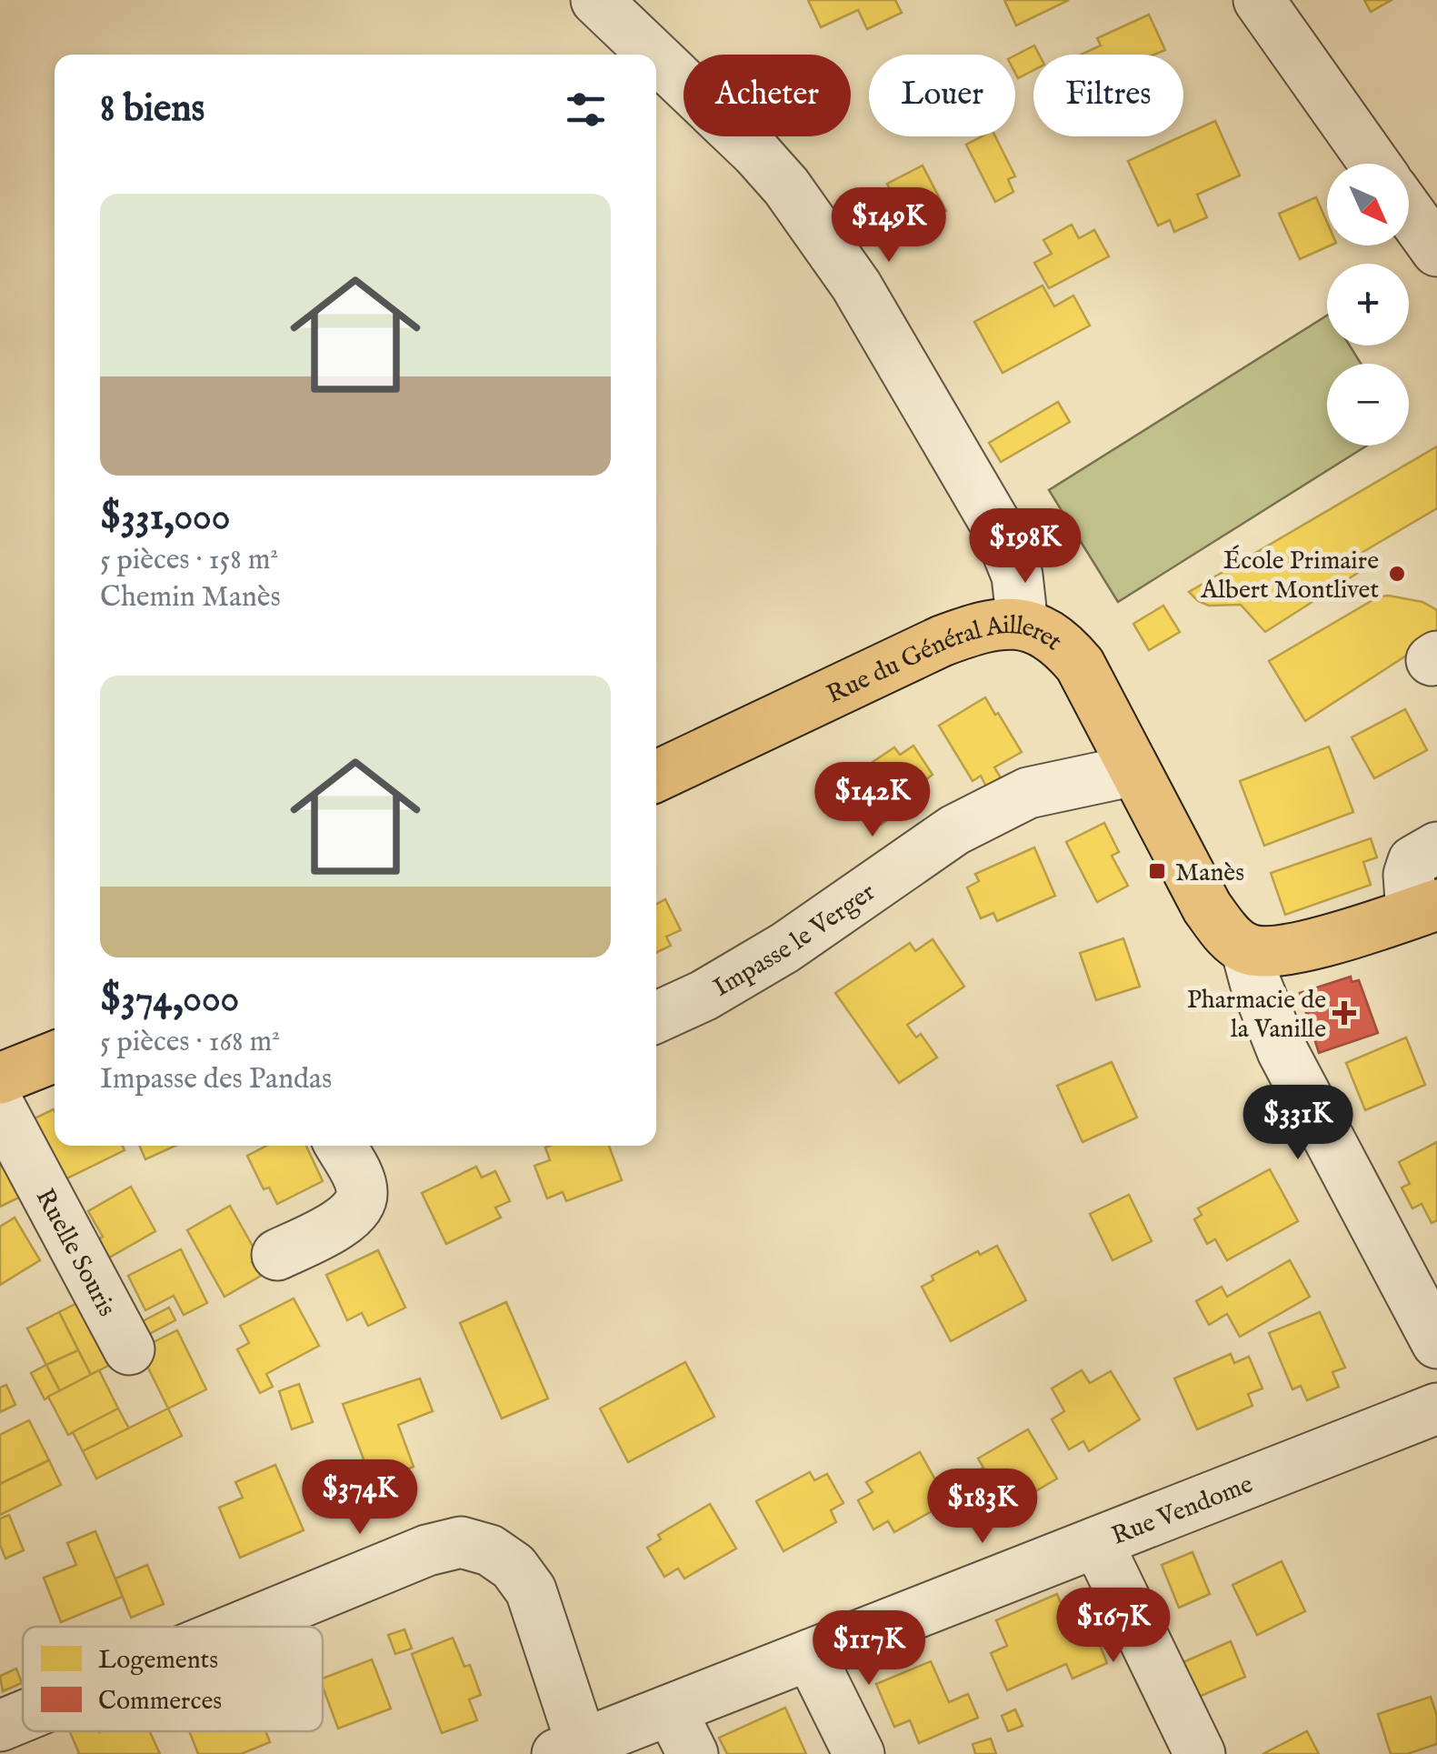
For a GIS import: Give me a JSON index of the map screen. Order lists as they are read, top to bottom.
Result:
{
  "streets": {
    "main road": ["Rue du Général Ailleret"],
    "street": ["Impasse le Verger", "Ruelle Souris", "Rue Vendome"]
  },
  "crossings": [
    ["Rue du Général Ailleret", "Impasse le Verger"]
  ],
  "places": {
    "other": ["École Primaire Albert Montlivet"],
    "transit": ["Manès"],
    "health": ["Pharmacie de la Vanille"]
  },
  "legend": ["Logements", "Commerces"],
  "north": "bottom right",
  "page": {
    "chip": ["Acheter", "Louer", "Filtres"],
    "heading": "8 biens",
    "map_buttons": ["+", "−"],
    "list": [
      {
        "name": "$331,000",
        "note": "5 pièces · 158 m² · Chemin Manès"
      },
      {
        "name": "$374,000",
        "note": "5 pièces · 168 m² · Impasse des Pandas"
      }
    ],
    "price": [
      "$149K",
      "$198K",
      "$142K",
      "$331K",
      "$374K",
      "$183K",
      "$167K",
      "$117K"
    ]
  }
}
